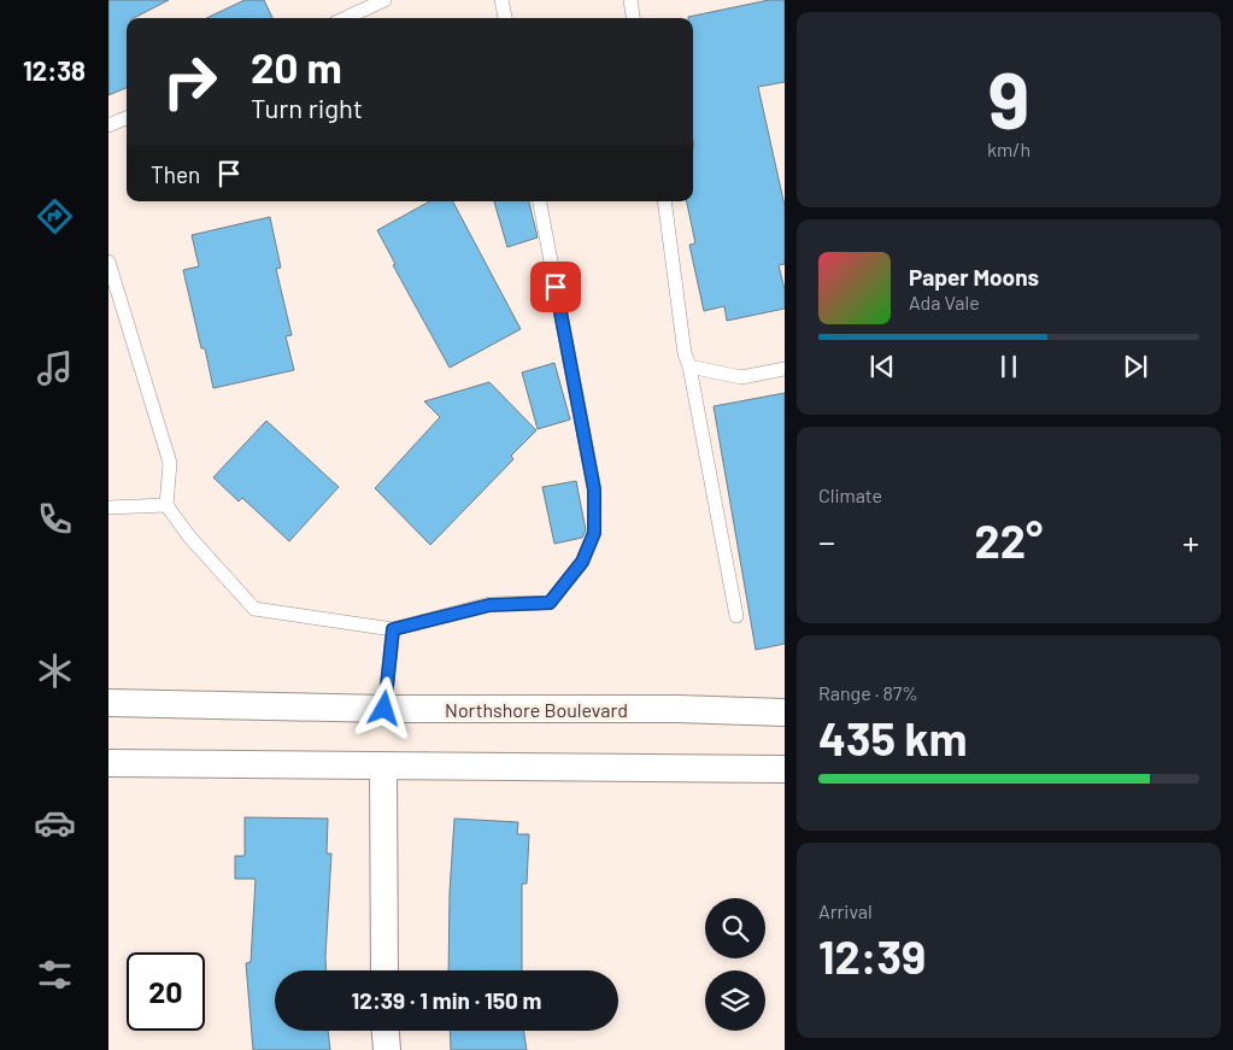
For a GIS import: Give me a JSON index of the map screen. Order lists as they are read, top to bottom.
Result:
{
  "streets": {
    "street": ["Northshore Boulevard"]
  },
  "page": {
    "tabs": "12:38",
    "tile": [
      ["9", "km/h"],
      "Climate",
      ["Range · 87%", "435 km"],
      ["Arrival", "12:39"]
    ],
    "turn": ["20 m", "Turn right"],
    "then": "Then",
    "song": ["Paper Moons", "Ada Vale"],
    "heat": ["−", "22°", "+"],
    "limit": "20",
    "trip": "12:39 · 1 min · 150 m"
  }
}
